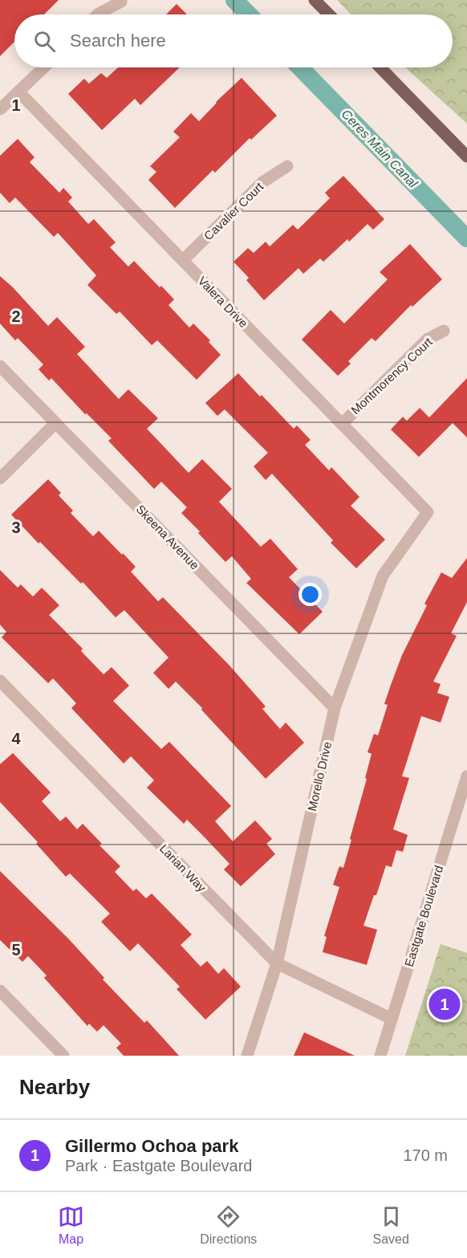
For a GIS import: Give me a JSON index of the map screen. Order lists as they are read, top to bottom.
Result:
{
  "streets": {
    "street": [
      "Cavalier Court",
      "Valera Drive",
      "Montmorency Court",
      "Skeena Avenue",
      "Morello Drive",
      "Larian Way",
      "Eastgate Boulevard"
    ]
  },
  "crossings": [
    ["Cavalier Court", "Valera Drive"],
    ["Valera Drive", "Montmorency Court"],
    ["Valera Drive", "Morello Drive"],
    ["Skeena Avenue", "Morello Drive"],
    ["Morello Drive", "Larian Way"],
    ["Larian Way", "Eastgate Boulevard"]
  ],
  "water": ["Ceres Main Canal"],
  "page": {
    "search": "Search here",
    "pins": "1",
    "heading": "Nearby",
    "list": [
      {
        "mark": "1",
        "name": "Gillermo Ochoa park",
        "note": "Park · Eastgate Boulevard",
        "value": "170 m"
      }
    ],
    "nav": ["Map", "Directions", "Saved"]
  },
  "grid": {
    "rows": [
      "1",
      "2",
      "3",
      "4",
      "5"
    ]
  }
}
